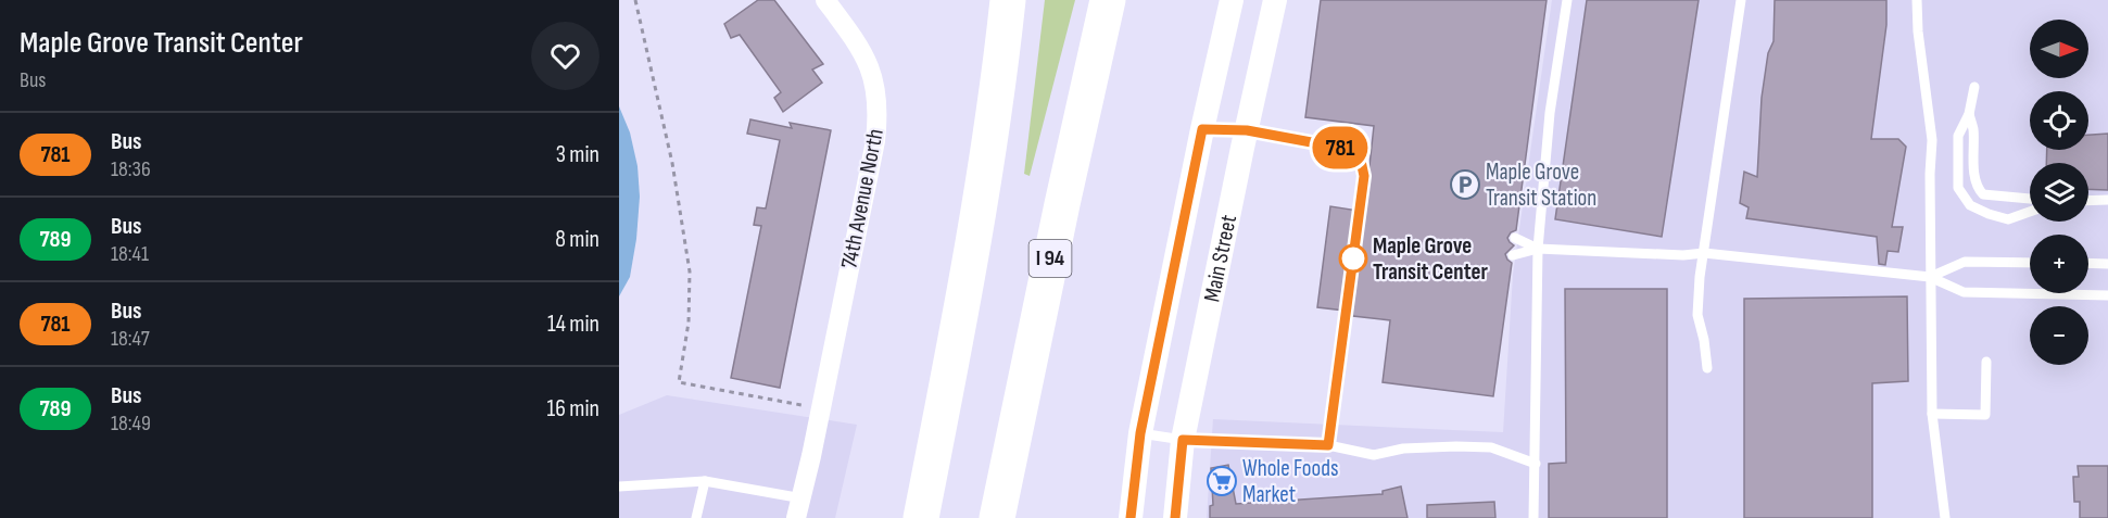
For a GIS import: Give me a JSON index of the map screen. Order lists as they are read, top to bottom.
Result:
{
  "streets": {
    "highway": ["I 94"],
    "street": ["74th Avenue North", "Main Street"]
  },
  "places": {
    "parking": ["Maple Grove Transit Station"],
    "other": ["Maple Grove Transit Center"],
    "supermarket": ["Whole Foods Market"]
  },
  "lines": ["bus line 781"],
  "north": "right",
  "page": {
    "heading": ["Maple Grove Transit Center", "Bus"],
    "on_map": "781",
    "map_buttons": ["+", "−"],
    "list": [
      {
        "mark": "781",
        "name": "Bus",
        "note": "18:36",
        "value": "3 min"
      },
      {
        "mark": "789",
        "name": "Bus",
        "note": "18:41",
        "value": "8 min"
      },
      {
        "mark": "781",
        "name": "Bus",
        "note": "18:47",
        "value": "14 min"
      },
      {
        "mark": "789",
        "name": "Bus",
        "note": "18:49",
        "value": "16 min"
      }
    ]
  }
}
